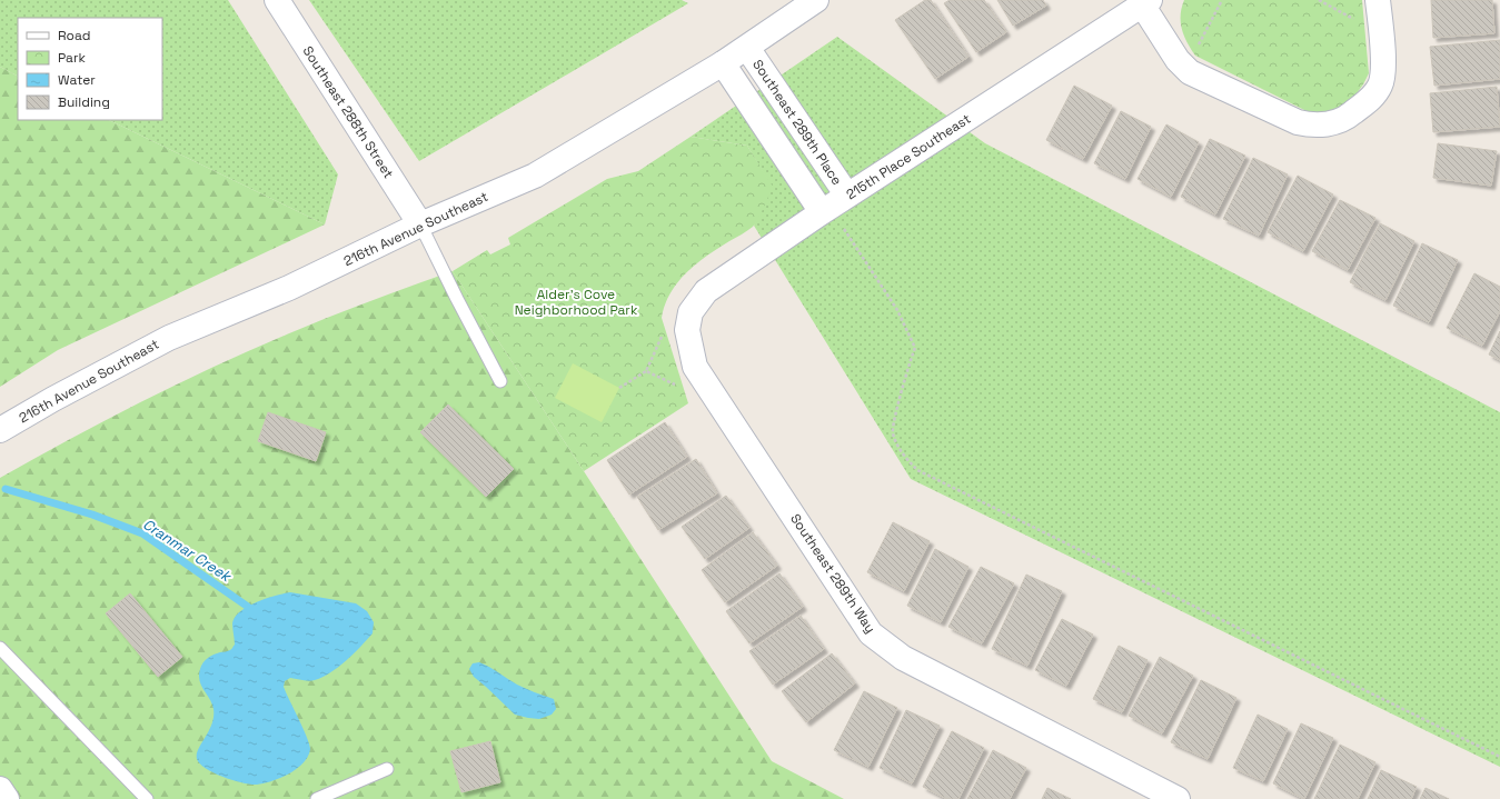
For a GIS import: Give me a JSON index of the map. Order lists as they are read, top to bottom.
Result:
{
  "streets": {
    "street": [
      "Southeast 288th Street",
      "Southeast 289th Place",
      "215th Place Southeast",
      "216th Avenue Southeast",
      "Southeast 289th Way"
    ]
  },
  "crossings": [
    ["Southeast 288th Street", "216th Avenue Southeast"],
    ["Southeast 289th Place", "215th Place Southeast"],
    ["Southeast 289th Place", "216th Avenue Southeast"],
    ["215th Place Southeast", "Southeast 289th Way"]
  ],
  "water": ["Cranmar Creek"],
  "parks": ["Alder's Cove Neighborhood Park"],
  "legend": [
    "Road",
    "Park",
    "Water",
    "Building"
  ]
}
